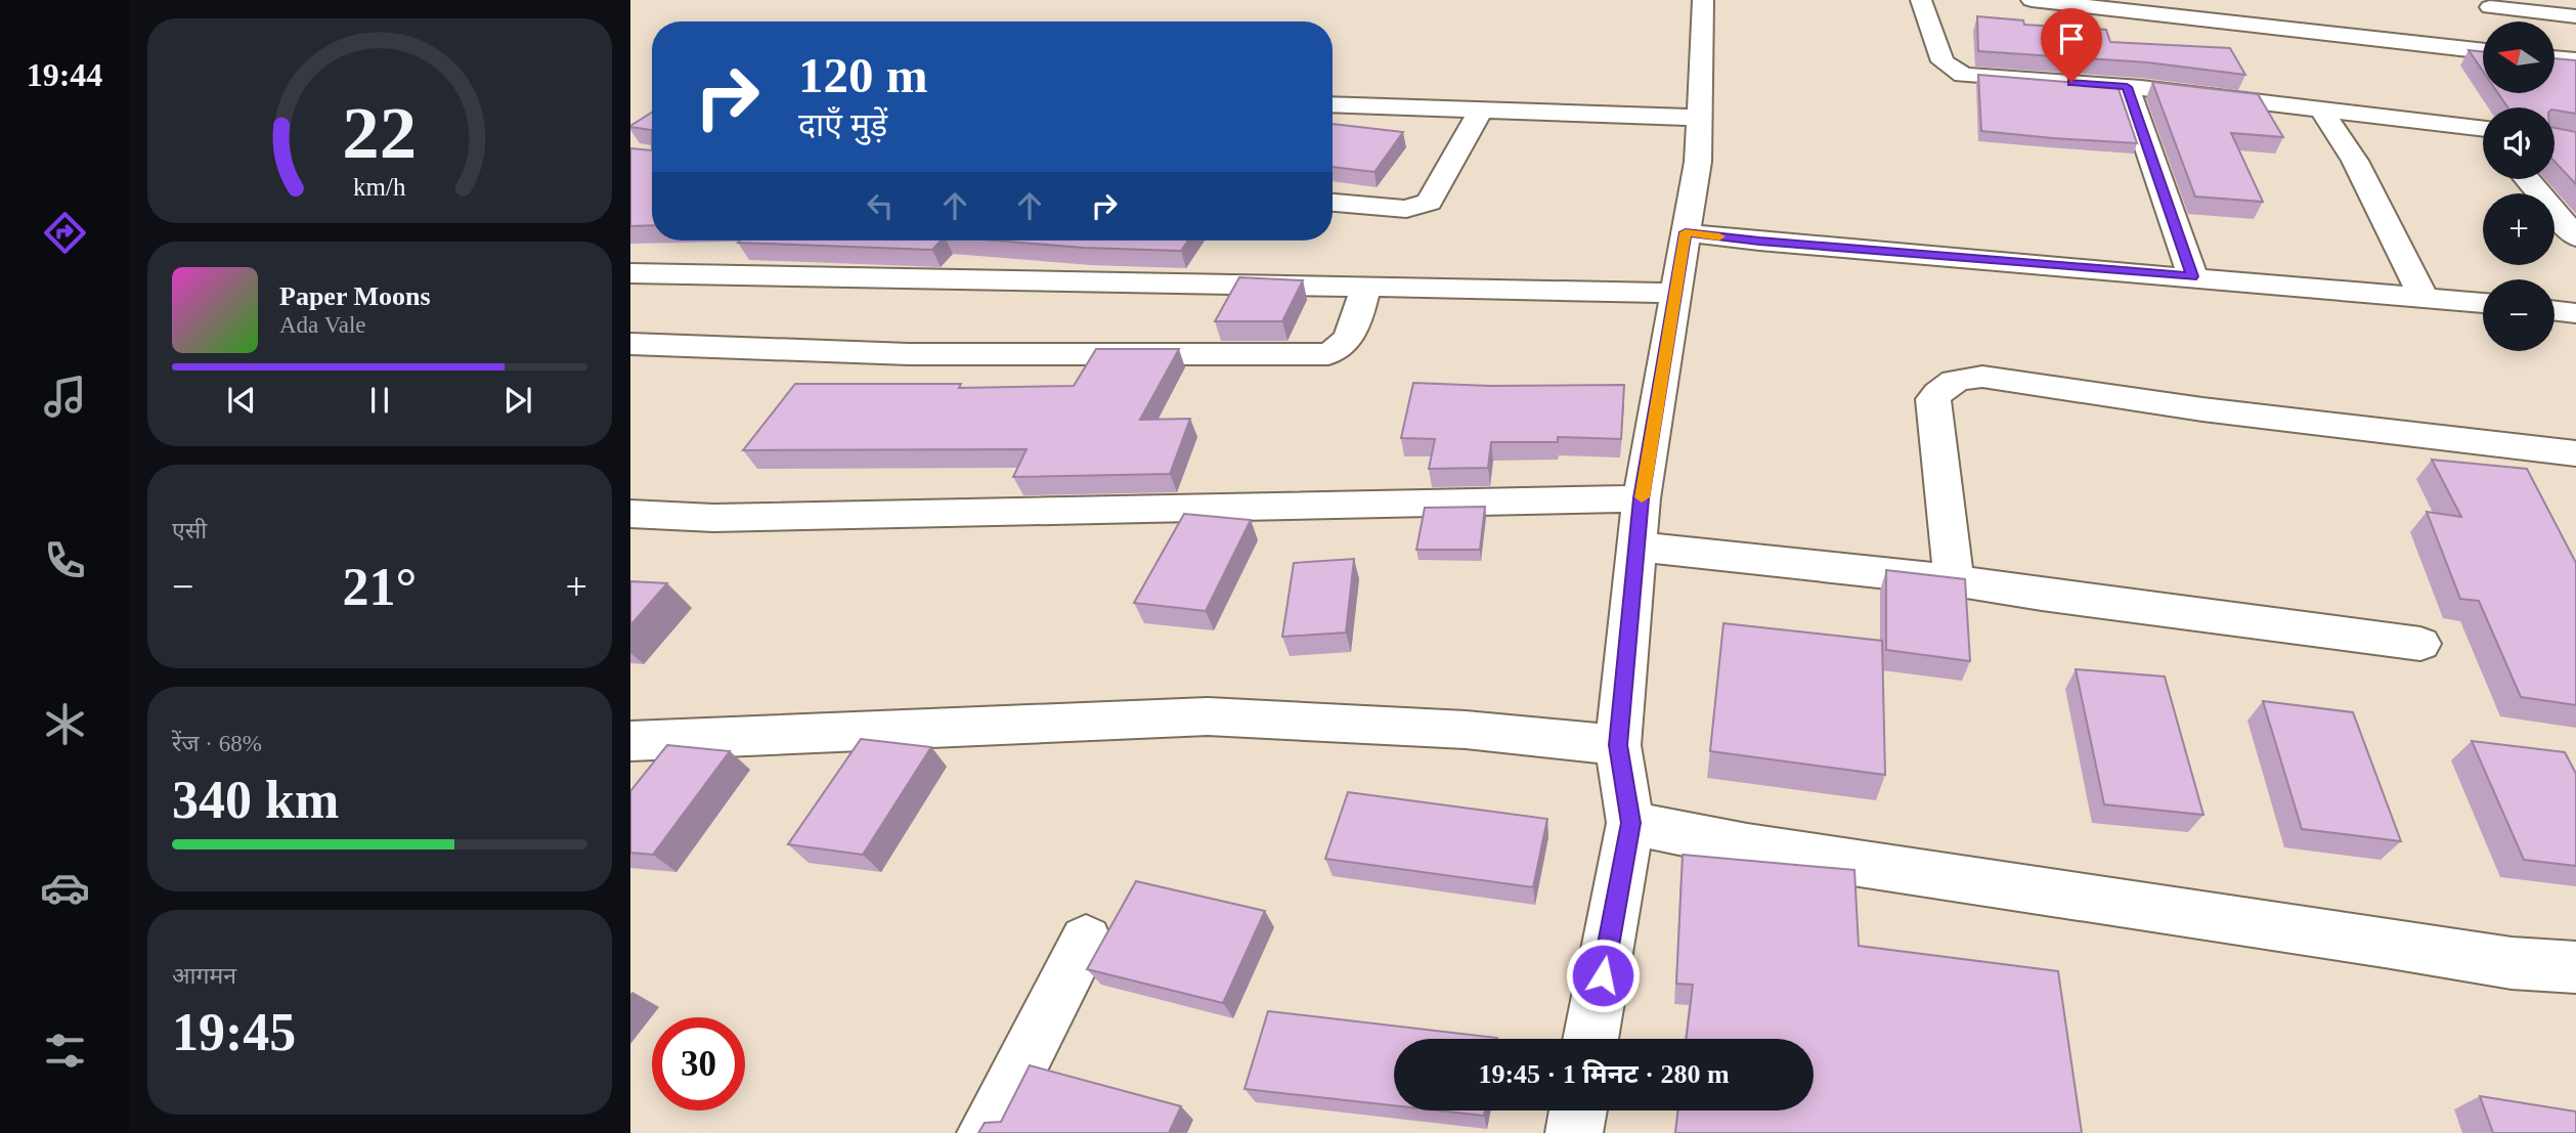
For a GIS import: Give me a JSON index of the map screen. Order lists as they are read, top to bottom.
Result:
{
  "north": "left",
  "page": {
    "tabs": "19:44",
    "map_buttons": ["+", "−"],
    "turn": ["120 m", "दाएँ मुड़ें"],
    "song": ["Paper Moons", "Ada Vale"],
    "tile": [
      "एसी",
      ["रेंज · 68%", "340 km"],
      ["आगमन", "19:45"]
    ],
    "heat": ["−", "21°", "+"],
    "limit": "30",
    "trip": "19:45 · 1 मिनट · 280 m",
    "gauge": ["22", "km/h"]
  }
}
